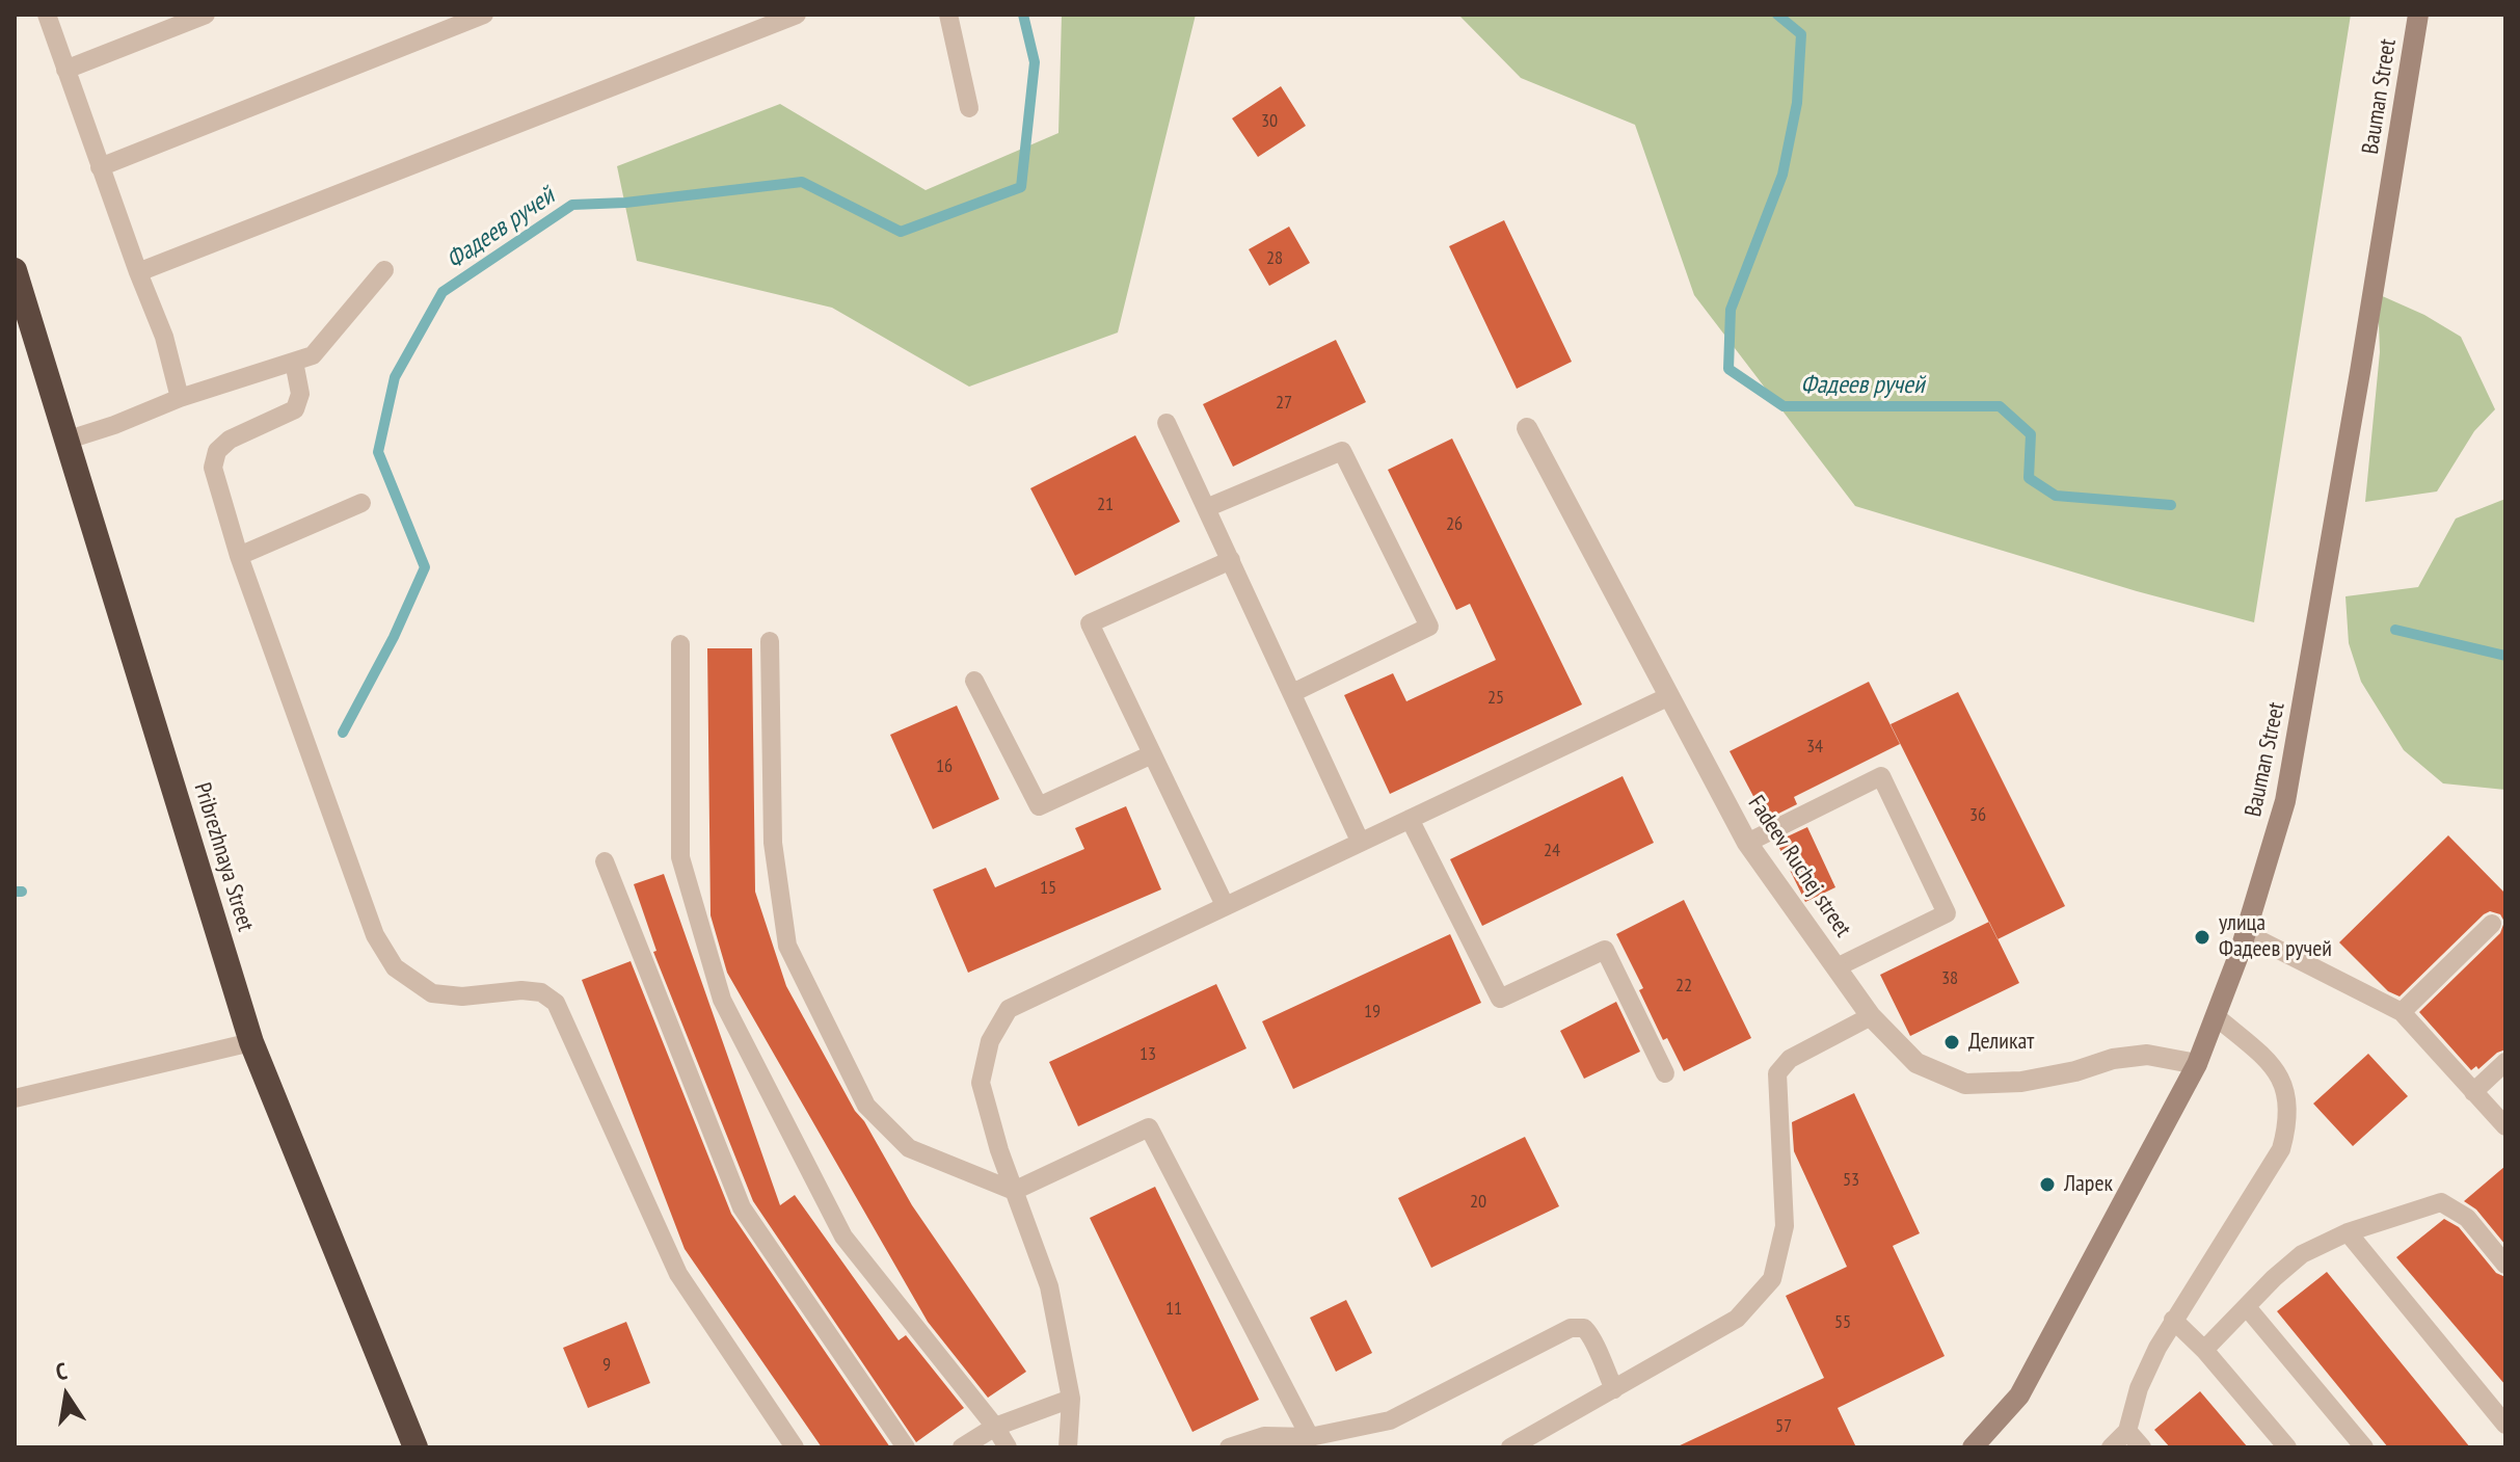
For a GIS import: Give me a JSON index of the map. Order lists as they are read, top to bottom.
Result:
{
  "streets": {
    "highway": ["Pribrezhnaya Street"],
    "street": ["Bauman Street", "Fadeev Ruchej street"]
  },
  "crossings": [
    ["Bauman Street", "Fadeev Ruchej street"]
  ],
  "water": ["Фадеев ручей"],
  "places": ["улица Фадеев ручей", "Деликат", "Ларек"],
  "house_numbers": [
    "30",
    "28",
    "27",
    "21",
    "26",
    "25",
    "34",
    "16",
    "36",
    "24",
    "15",
    "38",
    "22",
    "19",
    "13",
    "53",
    "20",
    "11",
    "55",
    "9",
    "57"
  ],
  "north": "top"
}
